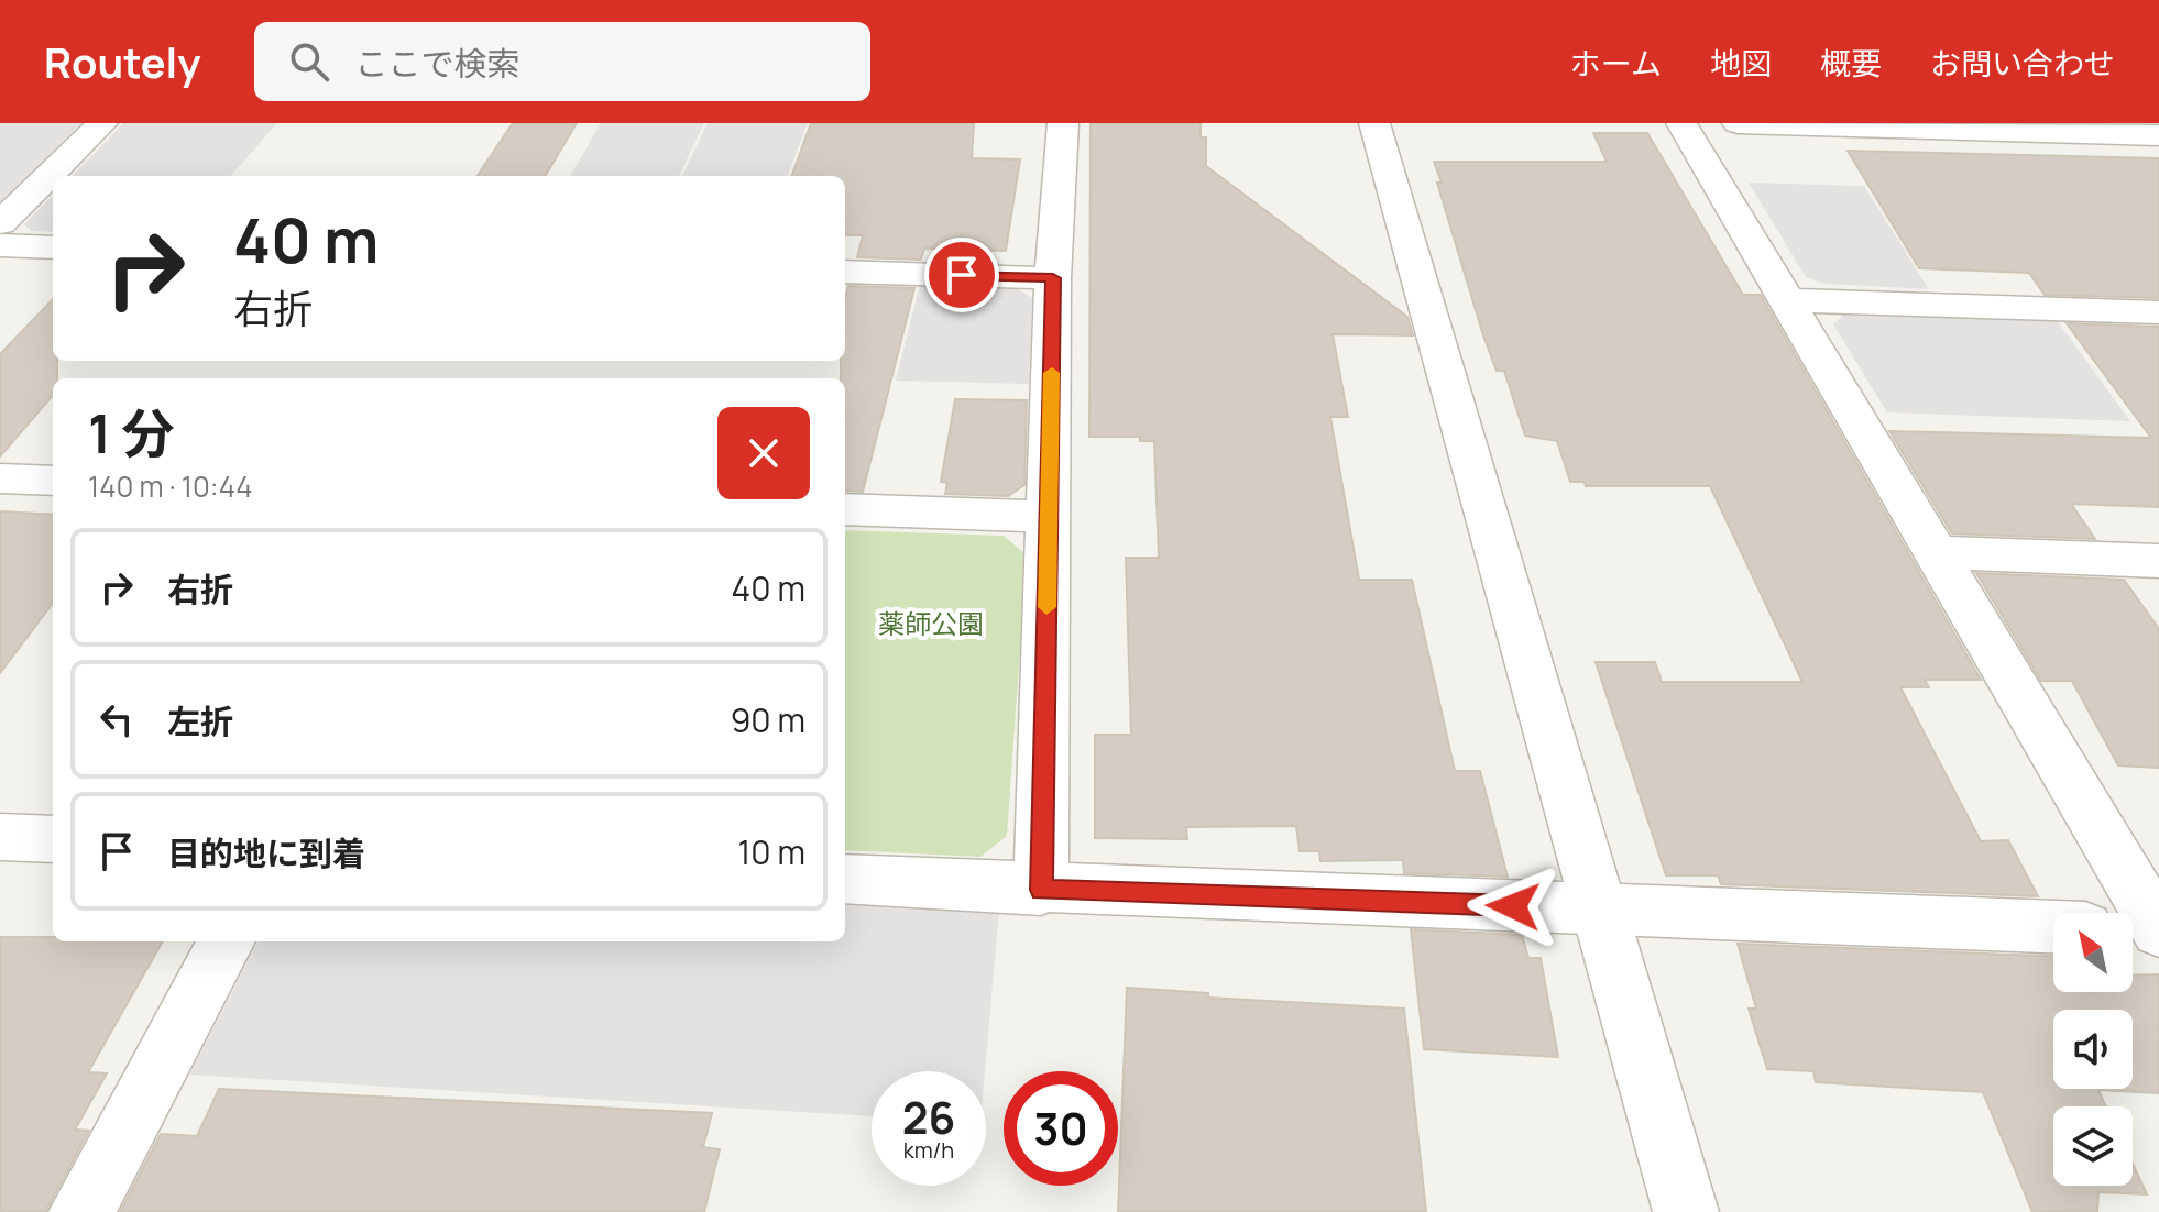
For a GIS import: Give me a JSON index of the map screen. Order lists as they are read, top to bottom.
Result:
{
  "parks": ["薬師公園"],
  "north": "top left",
  "page": {
    "header": "Routely",
    "search": "ここで検索",
    "nav": [
      "ホーム",
      "地図",
      "概要",
      "お問い合わせ"
    ],
    "turn": ["40 m", "右折"],
    "heading": ["1 分", "140 m · 10:44"],
    "list": [
      {
        "name": "右折",
        "value": "40 m"
      },
      {
        "name": "左折",
        "value": "90 m"
      },
      {
        "name": "目的地に到着",
        "value": "10 m"
      }
    ],
    "speed": "26 km/h",
    "limit": "30"
  }
}
